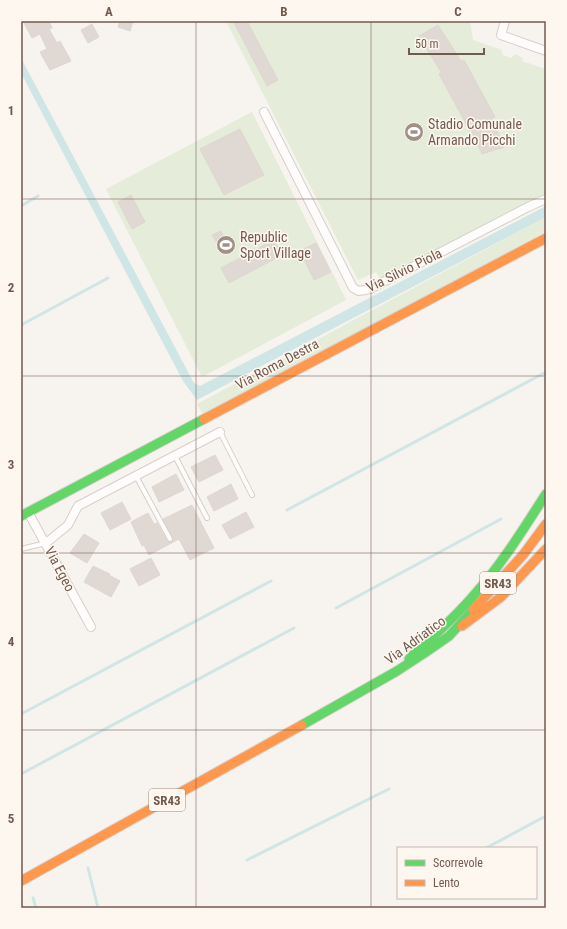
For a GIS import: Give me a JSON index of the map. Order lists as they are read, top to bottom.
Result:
{
  "streets": {
    "main road": ["Via Roma Destra", "SR43", "Via Adriatico"],
    "street": ["Via Silvio Piola", "Via Egeo"]
  },
  "crossings": [
    ["Via Roma Destra", "Via Egeo"]
  ],
  "places": {
    "sports": ["Stadio Comunale Armando Picchi", "Republic Sport Village"]
  },
  "legend": ["Scorrevole", "Lento"],
  "scale_bar": "50 m",
  "grid": {
    "columns": ["A", "B", "C"],
    "rows": [
      "1",
      "2",
      "3",
      "4",
      "5"
    ]
  }
}
